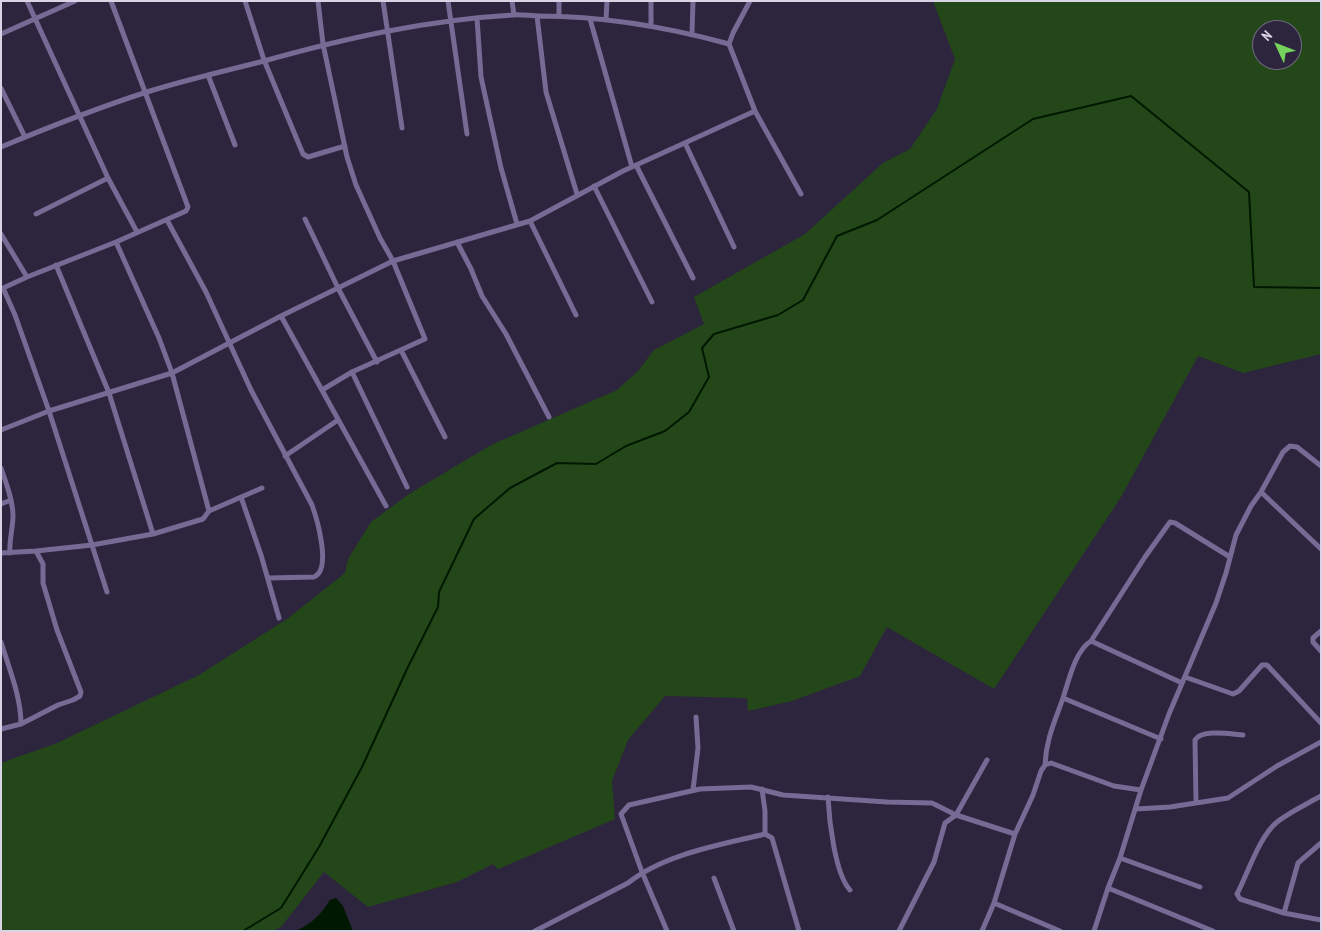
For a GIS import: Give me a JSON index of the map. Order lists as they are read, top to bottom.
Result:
{
  "north": "top left"
}
